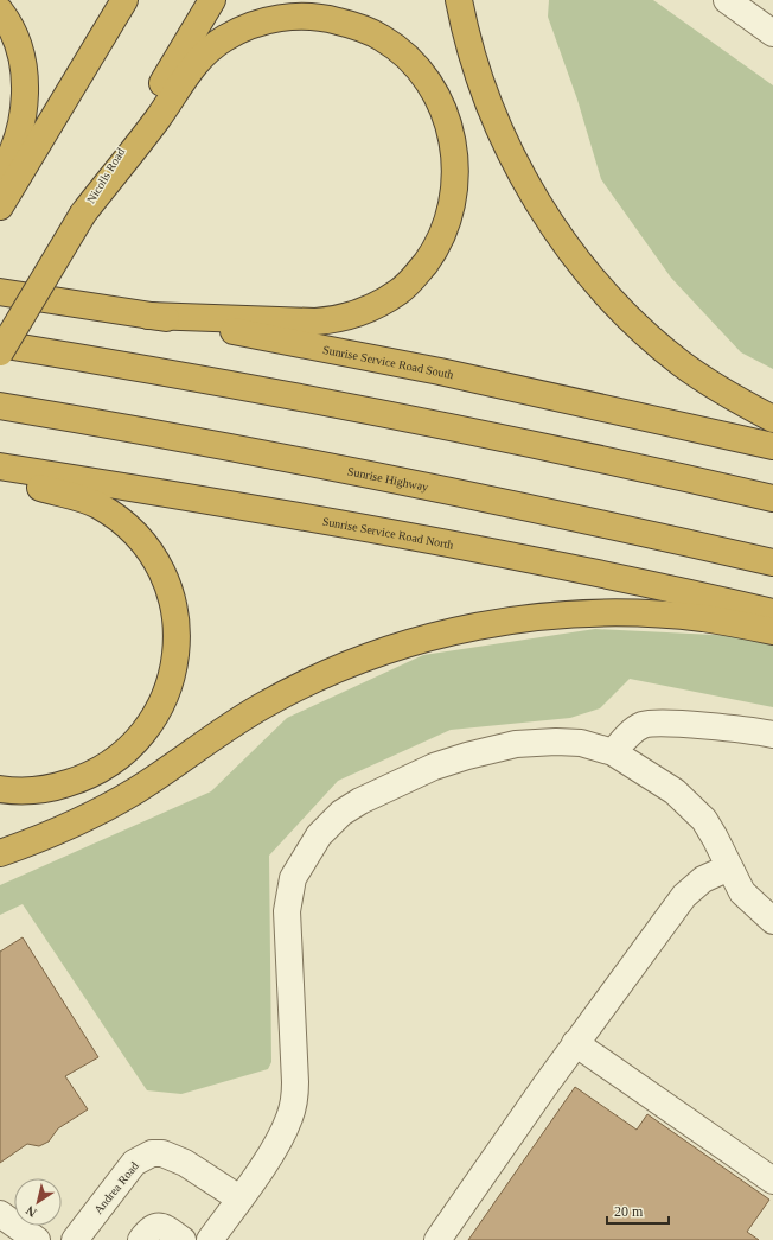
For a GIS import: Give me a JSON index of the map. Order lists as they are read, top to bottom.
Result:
{
  "streets": {
    "highway": [
      "Nicolls Road",
      "Sunrise Service Road South",
      "Sunrise Highway",
      "Sunrise Service Road North"
    ],
    "street": ["Andrea Road"]
  },
  "scale_bar": "20 m",
  "north": "bottom left"
}
